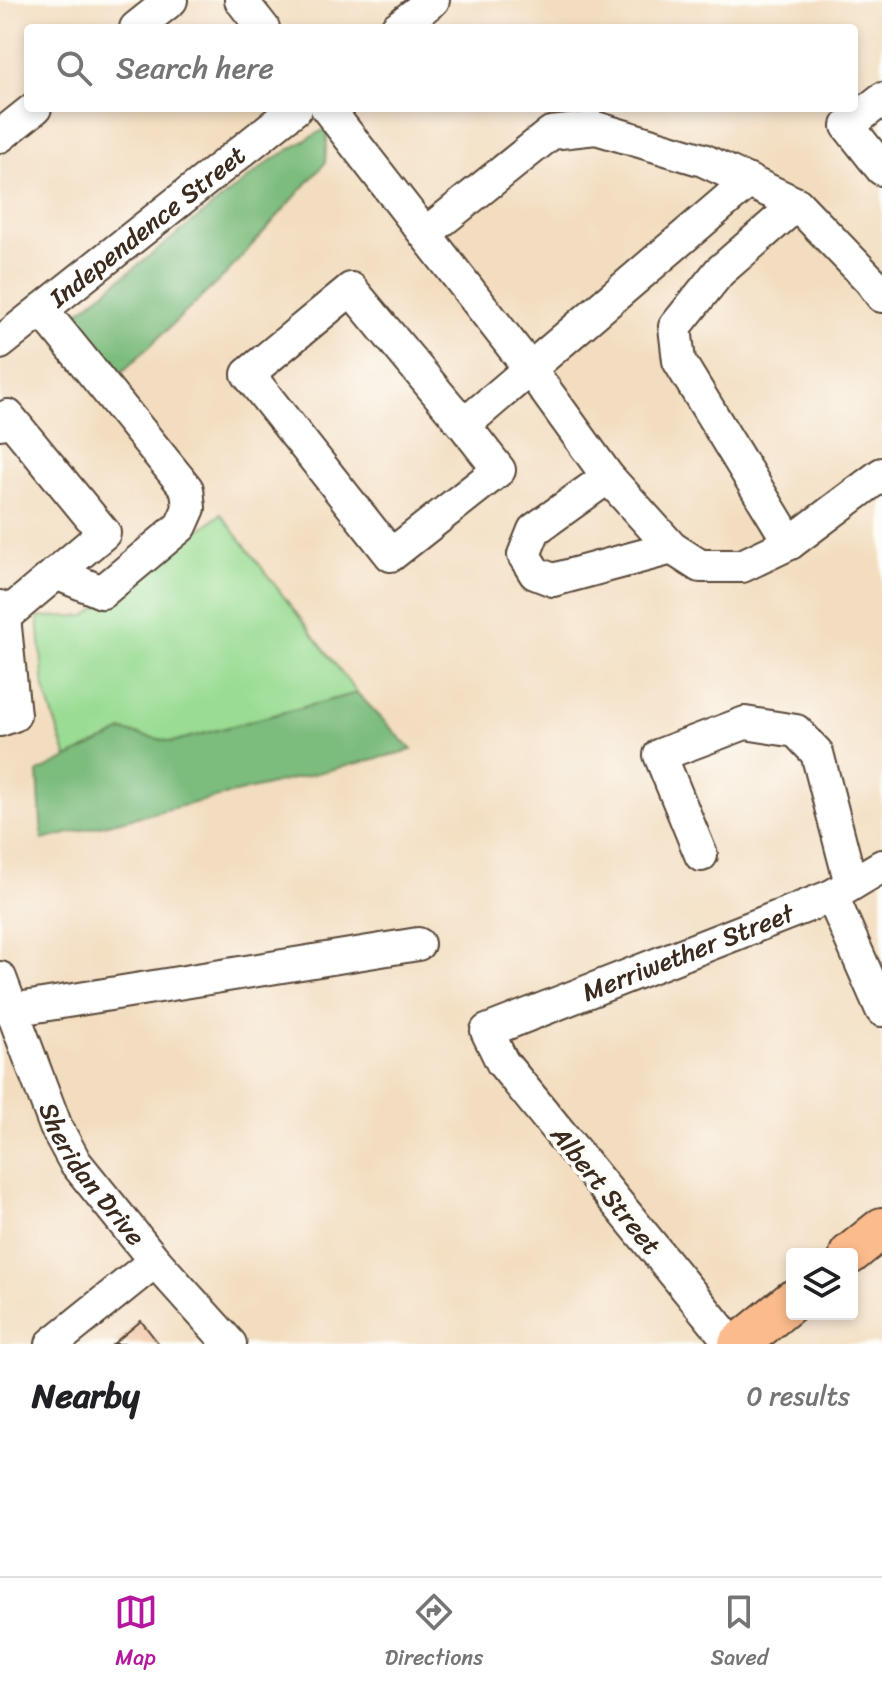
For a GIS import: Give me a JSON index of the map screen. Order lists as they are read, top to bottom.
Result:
{
  "streets": {
    "street": [
      "Independence Street",
      "Merriwether Street",
      "Sheridan Drive",
      "Albert Street"
    ]
  },
  "crossings": [
    ["Merriwether Street", "Albert Street"]
  ],
  "page": {
    "search": "Search here",
    "heading": ["Nearby", "0 results"],
    "nav": ["Map", "Directions", "Saved"]
  }
}
